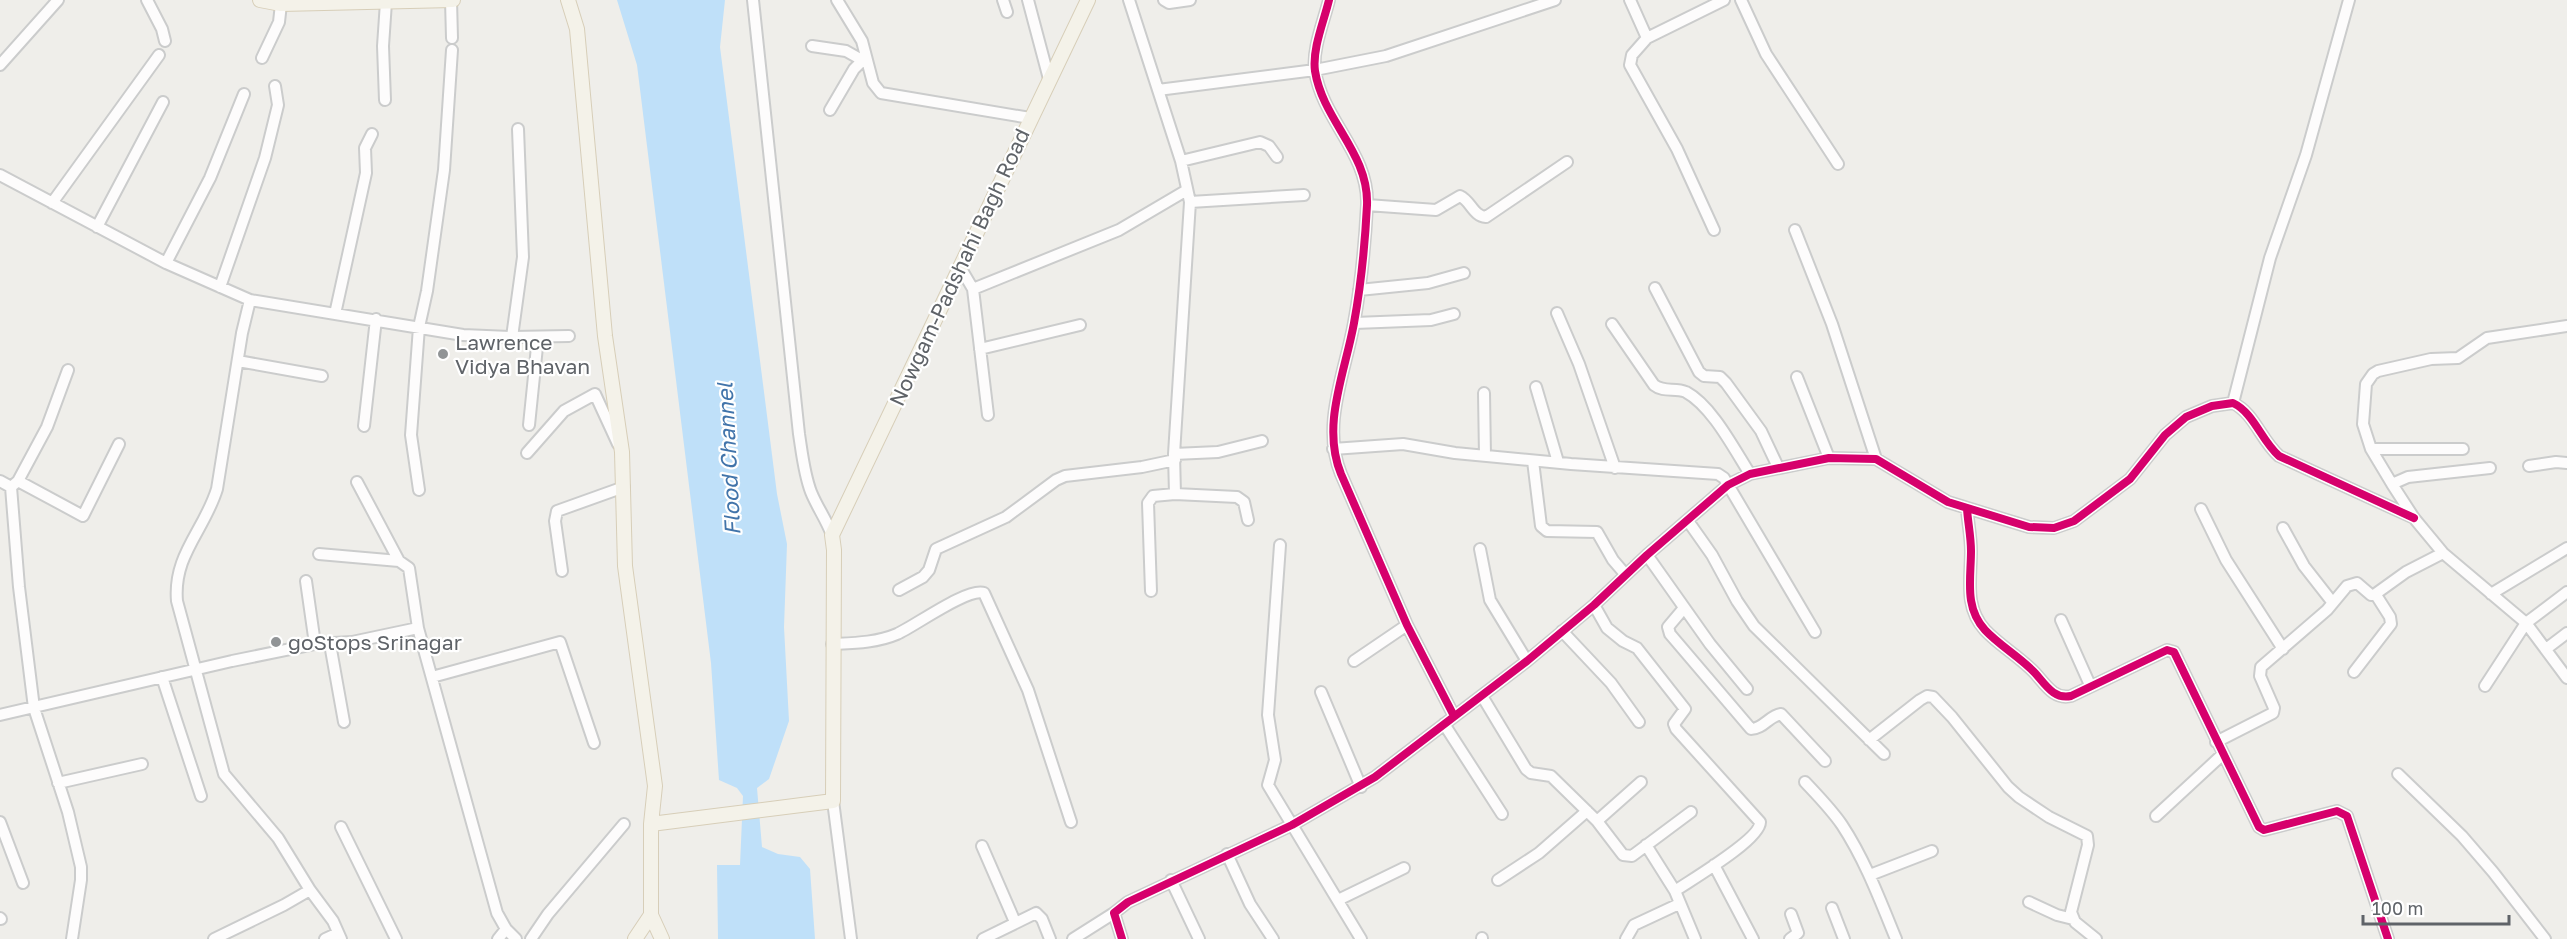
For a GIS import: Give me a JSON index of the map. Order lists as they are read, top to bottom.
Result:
{
  "streets": {
    "main road": ["Nowgam-Padshahi Bagh Road"]
  },
  "water": ["Flood Channel"],
  "places": ["Lawrence Vidya Bhavan", "goStops Srinagar"],
  "scale_bar": "100 m"
}
